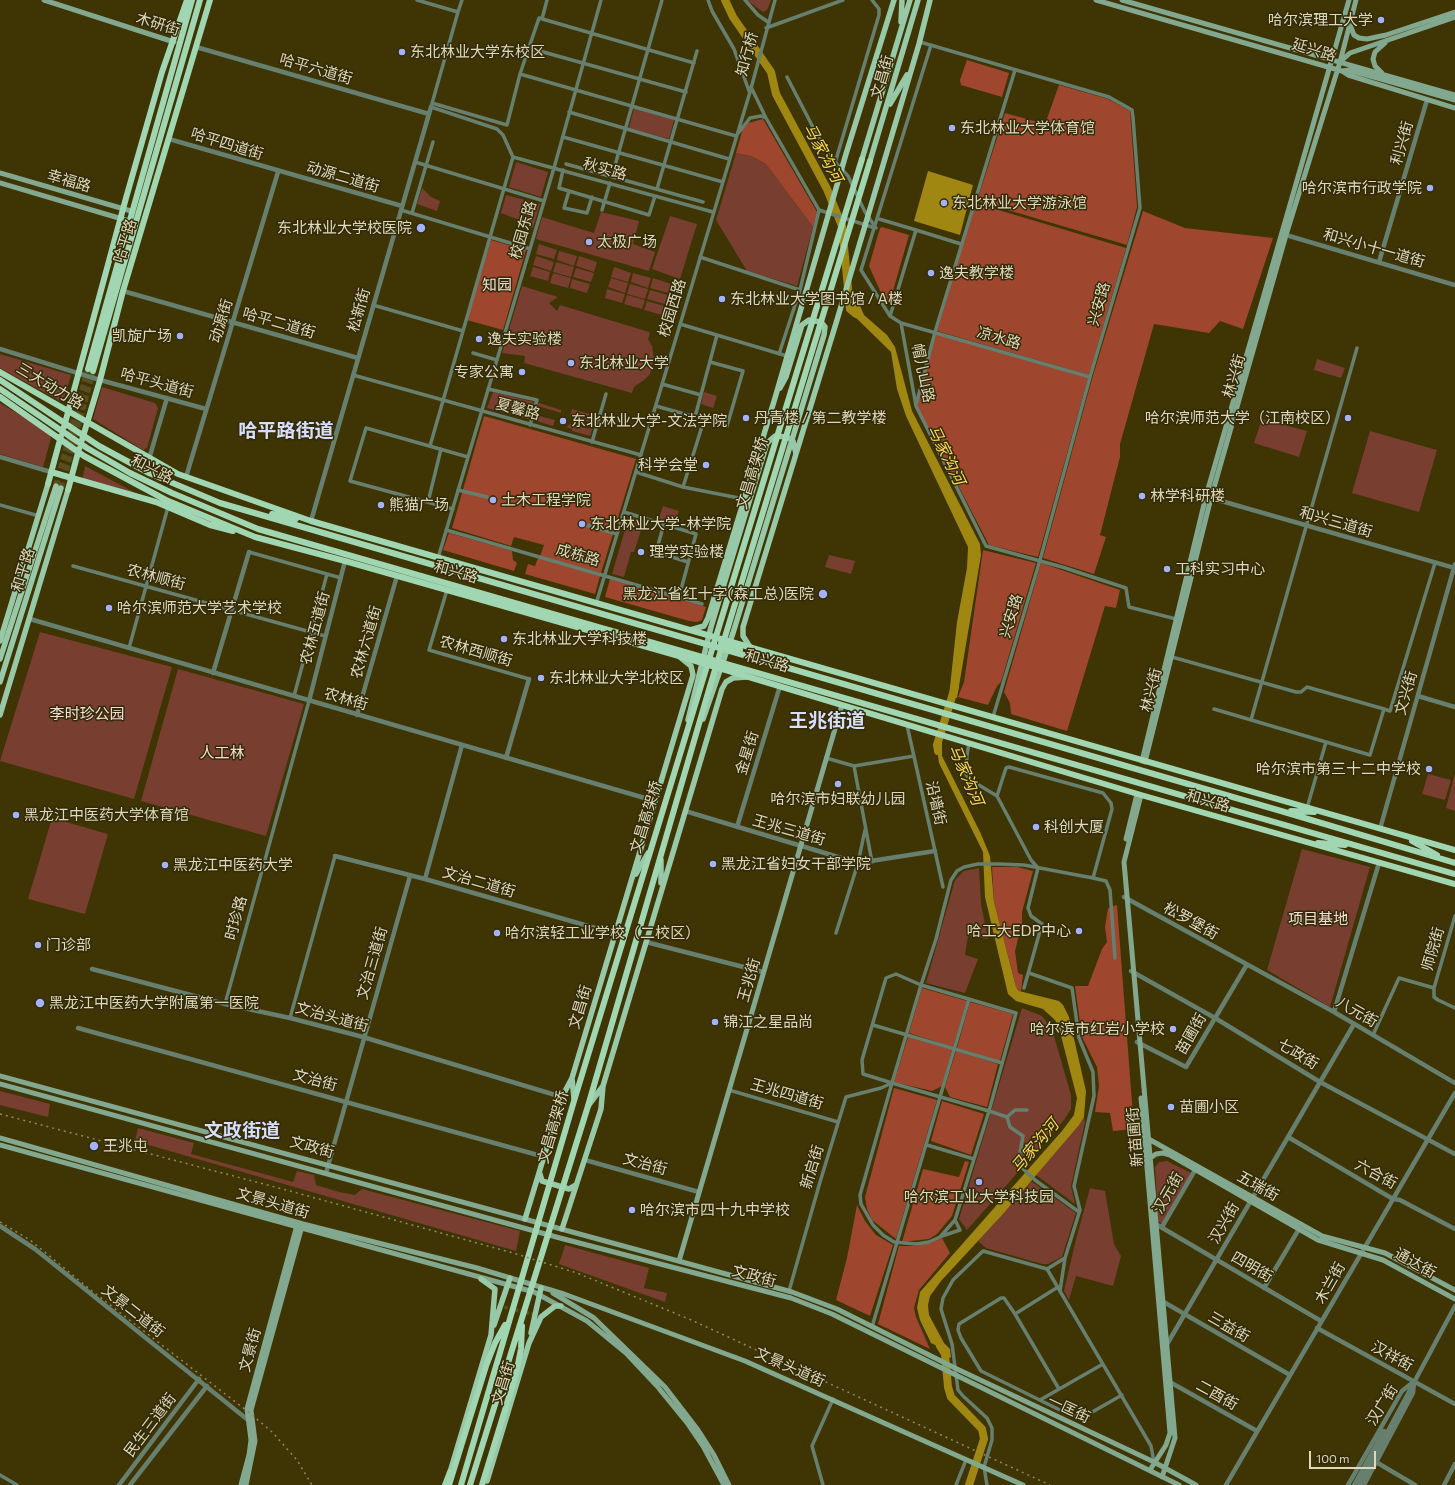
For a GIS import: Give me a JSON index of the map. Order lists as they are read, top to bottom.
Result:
{
  "streets": {
    "highway": [
      "哈平路",
      "三大动力路",
      "和兴路",
      "文昌高架桥"
    ],
    "main road": [
      "木研街",
      "延兴路",
      "文昌街",
      "幸福路",
      "林兴街",
      "和平路",
      "王兆街",
      "新苗圃街",
      "文政街",
      "五瑞街",
      "文景头道街",
      "通达街",
      "文景街",
      "一匡街"
    ],
    "street": [
      "知行桥",
      "哈平六道街",
      "利兴街",
      "哈平四道街",
      "秋实路",
      "动源二道街",
      "校园东路",
      "和兴小十一道街",
      "兴安路",
      "校园西路",
      "松新街",
      "动源街",
      "哈平二道街",
      "凉水路",
      "帽儿山路",
      "哈平头道街",
      "夏馨路",
      "和兴三道街",
      "成栋路",
      "农林顺街",
      "农林五道街",
      "农林六道街",
      "农林西顺街",
      "文兴街",
      "农林街",
      "金星街",
      "沿墙街",
      "王兆三道街",
      "文治二道街",
      "时珍路",
      "松罗堡街",
      "师院街",
      "文治三道街",
      "八元街",
      "文治头道街",
      "苗圃街",
      "七政街",
      "文治街",
      "王兆四道街",
      "新启街",
      "六合街",
      "汉元街",
      "汉兴街",
      "四明街",
      "木兰街",
      "文景二道街",
      "三益街",
      "汉祥街",
      "二酉街",
      "汉广街",
      "民生三道街"
    ]
  },
  "crossings": [
    ["木研街", "哈平六道街"],
    ["木研街", "哈平路"],
    ["延兴路", "利兴街"],
    ["延兴路", "林兴街"],
    ["知行桥", "校园西路"],
    ["哈平六道街", "哈平路"],
    ["哈平六道街", "松新街"],
    ["文昌街", "和兴路"],
    ["文昌街", "文昌高架桥"],
    ["文昌街", "农林街"],
    ["文昌街", "文治二道街"],
    ["文昌街", "文治头道街"],
    ["文昌街", "文治街"],
    ["文昌街", "文政街"],
    ["文昌街", "文景头道街"],
    ["利兴街", "和兴小十一道街"],
    ["哈平四道街", "动源二道街"],
    ["哈平四道街", "哈平路"],
    ["哈平四道街", "动源街"],
    ["秋实路", "校园东路"],
    ["秋实路", "校园西路"],
    ["动源二道街", "松新街"],
    ["动源二道街", "动源街"],
    ["幸福路", "哈平路"],
    ["校园东路", "夏馨路"],
    ["校园东路", "和兴路"],
    ["校园东路", "成栋路"],
    ["哈平路", "哈平二道街"],
    ["哈平路", "哈平头道街"],
    ["哈平路", "三大动力路"],
    ["哈平路", "和兴路"],
    ["哈平路", "和平路"],
    ["和兴小十一道街", "林兴街"],
    ["兴安路", "凉水路"],
    ["兴安路", "帽儿山路"],
    ["兴安路", "和兴路"],
    ["校园西路", "夏馨路"],
    ["校园西路", "和兴路"],
    ["校园西路", "成栋路"],
    ["松新街", "哈平二道街"],
    ["松新街", "夏馨路"],
    ["松新街", "和兴路"],
    ["动源街", "哈平二道街"],
    ["动源街", "哈平头道街"],
    ["动源街", "和兴路"],
    ["凉水路", "帽儿山路"],
    ["帽儿山路", "林兴街"],
    ["林兴街", "和兴路"],
    ["林兴街", "和兴三道街"],
    ["三大动力路", "和兴路"],
    ["和兴路", "农林五道街"],
    ["和兴路", "农林六道街"],
    ["和兴路", "农林西顺街"],
    ["和兴路", "文兴街"],
    ["和兴路", "金星街"],
    ["和兴路", "沿墙街"],
    ["和兴路", "王兆街"],
    ["和兴路", "新苗圃街"],
    ["和兴三道街", "文兴街"],
    ["农林顺街", "农林五道街"],
    ["农林五道街", "农林街"],
    ["农林五道街", "时珍路"],
    ["农林六道街", "农林街"],
    ["农林街", "时珍路"],
    ["金星街", "王兆三道街"],
    ["沿墙街", "王兆三道街"],
    ["王兆三道街", "王兆街"],
    ["文治二道街", "文治三道街"],
    ["时珍路", "文治头道街"],
    ["松罗堡街", "八元街"],
    ["松罗堡街", "苗圃街"],
    ["松罗堡街", "新苗圃街"],
    ["文治三道街", "文治头道街"],
    ["文治三道街", "文治街"],
    ["文治三道街", "文政街"],
    ["王兆街", "文治街"],
    ["王兆街", "王兆四道街"],
    ["王兆街", "文政街"],
    ["八元街", "苗圃街"],
    ["八元街", "汉兴街"],
    ["苗圃街", "七政街"],
    ["苗圃街", "新苗圃街"],
    ["七政街", "新苗圃街"],
    ["七政街", "汉兴街"],
    ["七政街", "木兰街"],
    ["王兆四道街", "新启街"],
    ["新苗圃街", "五瑞街"],
    ["新苗圃街", "汉兴街"],
    ["新苗圃街", "四明街"],
    ["新苗圃街", "三益街"],
    ["新苗圃街", "二酉街"],
    ["新苗圃街", "一匡街"],
    ["文政街", "新启街"],
    ["文政街", "一匡街"],
    ["六合街", "汉兴街"],
    ["六合街", "木兰街"],
    ["五瑞街", "汉元街"],
    ["五瑞街", "汉兴街"],
    ["五瑞街", "通达街"],
    ["五瑞街", "木兰街"],
    ["汉元街", "四明街"],
    ["文景头道街", "文景街"],
    ["汉兴街", "四明街"],
    ["汉兴街", "三益街"],
    ["通达街", "木兰街"],
    ["四明街", "木兰街"],
    ["木兰街", "三益街"],
    ["木兰街", "汉祥街"],
    ["木兰街", "二酉街"],
    ["文景二道街", "文景街"],
    ["文景二道街", "民生三道街"],
    ["汉祥街", "汉广街"]
  ],
  "districts": ["哈平路街道", "王兆街道", "文政街道"],
  "water": ["马家沟河"],
  "parks": [
    "知园",
    "李时珍公园",
    "人工林",
    "项目基地"
  ],
  "places": [
    "哈尔滨理工大学",
    "东北林业大学东校区",
    "东北林业大学体育馆",
    "哈尔滨市行政学院",
    "东北林业大学游泳馆",
    "东北林业大学校医院",
    "太极广场",
    "逸夫教学楼",
    "东北林业大学图书馆 / A楼",
    "凯旋广场",
    "逸夫实验楼",
    "东北林业大学",
    "专家公寓",
    "丹青楼 / 第二教学楼",
    "哈尔滨师范大学（江南校区）",
    "东北林业大学-文法学院",
    "科学会堂",
    "林学科研楼",
    "土木工程学院",
    "熊猫广场",
    "东北林业大学-林学院",
    "理学实验楼",
    "工科实习中心",
    "黑龙江省红十字(森工总)医院",
    "哈尔滨师范大学艺术学校",
    "东北林业大学科技楼",
    "东北林业大学北校区",
    "哈尔滨市第三十二中学校",
    "哈尔滨市妇联幼儿园",
    "黑龙江中医药大学体育馆",
    "科创大厦",
    "黑龙江省妇女干部学院",
    "黑龙江中医药大学",
    "哈工大EDP中心",
    "哈尔滨轻工业学校（二校区）",
    "门诊部",
    "黑龙江中医药大学附属第一医院",
    "锦江之星品尚",
    "哈尔滨市红岩小学校",
    "苗圃小区",
    "王兆屯",
    "哈尔滨工业大学科技园",
    "哈尔滨市四十九中学校"
  ],
  "scale_bar": "100 m"
}
